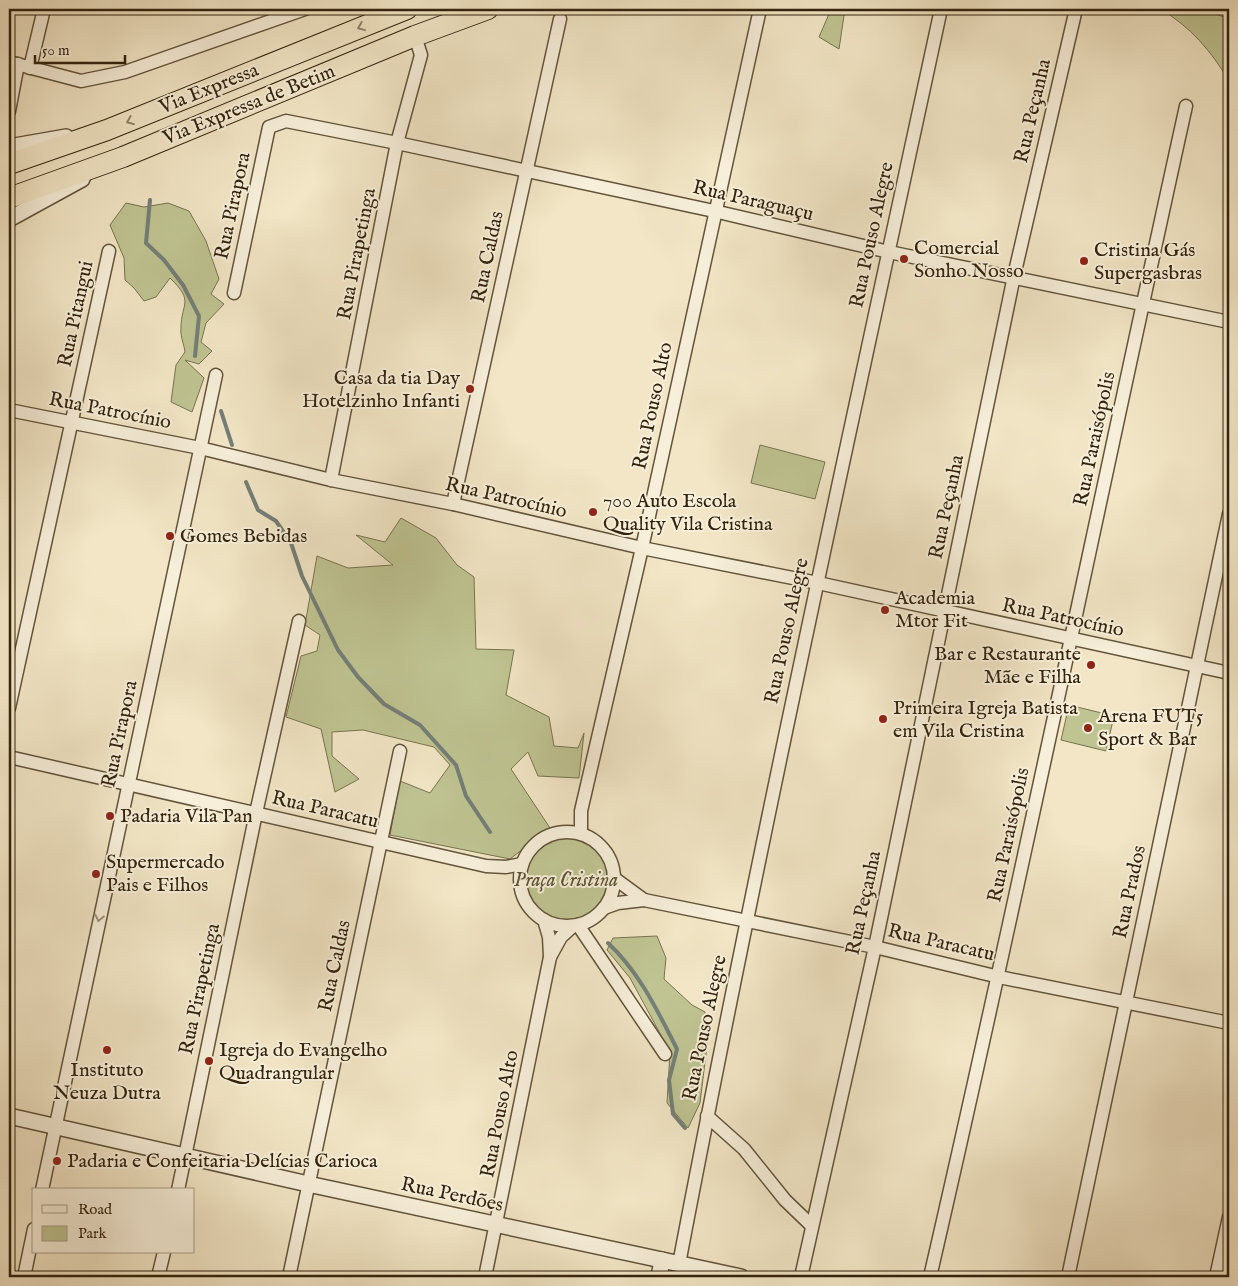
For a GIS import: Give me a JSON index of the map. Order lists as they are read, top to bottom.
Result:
{
  "streets": {
    "highway": ["Via Expressa", "Via Expressa de Betim"],
    "street": [
      "Rua Peçanha",
      "Rua Paraguaçu",
      "Rua Pirapora",
      "Rua Pouso Alegre",
      "Rua Pirapetinga",
      "Rua Caldas",
      "Rua Pitangui",
      "Rua Pouso Alto",
      "Rua Patrocínio",
      "Rua Paraisópolis",
      "Rua Paracatu",
      "Rua Prados",
      "Rua Perdões"
    ]
  },
  "crossings": [
    ["Via Expressa de Betim", "Rua Pirapetinga"],
    ["Rua Peçanha", "Rua Paraguaçu"],
    ["Rua Peçanha", "Rua Patrocínio"],
    ["Rua Peçanha", "Rua Paracatu"],
    ["Rua Paraguaçu", "Rua Pirapora"],
    ["Rua Paraguaçu", "Rua Pouso Alegre"],
    ["Rua Paraguaçu", "Rua Pirapetinga"],
    ["Rua Paraguaçu", "Rua Caldas"],
    ["Rua Paraguaçu", "Rua Pouso Alto"],
    ["Rua Paraguaçu", "Rua Paraisópolis"],
    ["Rua Pirapora", "Rua Patrocínio"],
    ["Rua Pirapora", "Rua Paracatu"],
    ["Rua Pirapora", "Rua Perdões"],
    ["Rua Pouso Alegre", "Rua Patrocínio"],
    ["Rua Pouso Alegre", "Rua Paracatu"],
    ["Rua Pouso Alegre", "Rua Perdões"],
    ["Rua Pirapetinga", "Rua Patrocínio"],
    ["Rua Pirapetinga", "Rua Paracatu"],
    ["Rua Pirapetinga", "Rua Perdões"],
    ["Rua Caldas", "Rua Patrocínio"],
    ["Rua Caldas", "Rua Paracatu"],
    ["Rua Caldas", "Rua Perdões"],
    ["Rua Pitangui", "Rua Patrocínio"],
    ["Rua Pouso Alto", "Rua Patrocínio"],
    ["Rua Pouso Alto", "Rua Paracatu"],
    ["Rua Pouso Alto", "Rua Perdões"],
    ["Rua Patrocínio", "Rua Paraisópolis"],
    ["Rua Patrocínio", "Rua Prados"],
    ["Rua Paraisópolis", "Rua Paracatu"],
    ["Rua Paracatu", "Rua Prados"]
  ],
  "one_way": ["Via Expressa"],
  "parks": ["Praça Cristina"],
  "places": [
    "Comercial Sonho Nosso",
    "Cristina Gás Supergasbras",
    "Casa da tia Day Hotelzinho Infanti",
    "700 Auto Escola Quality Vila Cristina",
    "Gomes Bebidas",
    "Academia Mtor Fit",
    "Bar e Restaurante Mãe e Filha",
    "Primeira Igreja Batista em Vila Cristina",
    "Arena FUT5 Sport & Bar",
    "Padaria Vila Pan",
    "Supermercado Pais e Filhos",
    "Instituto Neuza Dutra",
    "Igreja do Evangelho Quadrangular",
    "Padaria e Confeitaria Delícias Carioca"
  ],
  "legend": ["Road", "Park"],
  "scale_bar": "50 m"
}
